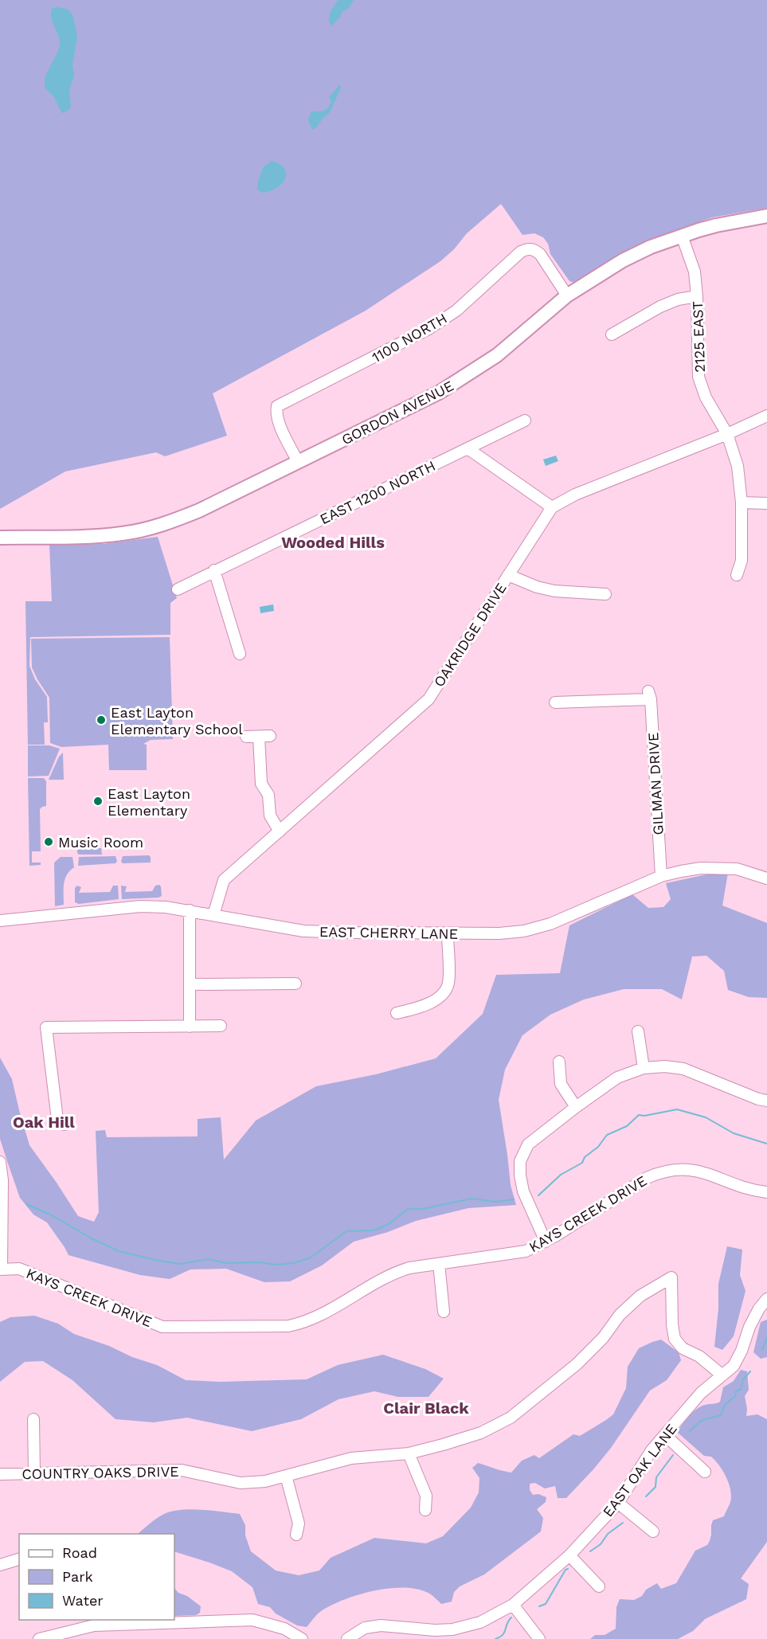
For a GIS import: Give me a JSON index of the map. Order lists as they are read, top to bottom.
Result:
{
  "streets": {
    "main road": ["GORDON AVENUE"],
    "street": [
      "2125 EAST",
      "1100 NORTH",
      "EAST 1200 NORTH",
      "OAKRIDGE DRIVE",
      "GILMAN DRIVE",
      "EAST CHERRY LANE",
      "KAYS CREEK DRIVE",
      "EAST OAK LANE",
      "COUNTRY OAKS DRIVE"
    ]
  },
  "crossings": [
    ["2125 EAST", "GORDON AVENUE"],
    ["2125 EAST", "OAKRIDGE DRIVE"],
    ["1100 NORTH", "GORDON AVENUE"],
    ["OAKRIDGE DRIVE", "EAST CHERRY LANE"],
    ["GILMAN DRIVE", "EAST CHERRY LANE"],
    ["EAST OAK LANE", "COUNTRY OAKS DRIVE"]
  ],
  "districts": ["Wooded Hills", "Oak Hill", "Clair Black"],
  "places": ["East Layton Elementary School", "East Layton Elementary", "Music Room"],
  "legend": ["Road", "Park", "Water"]
}
